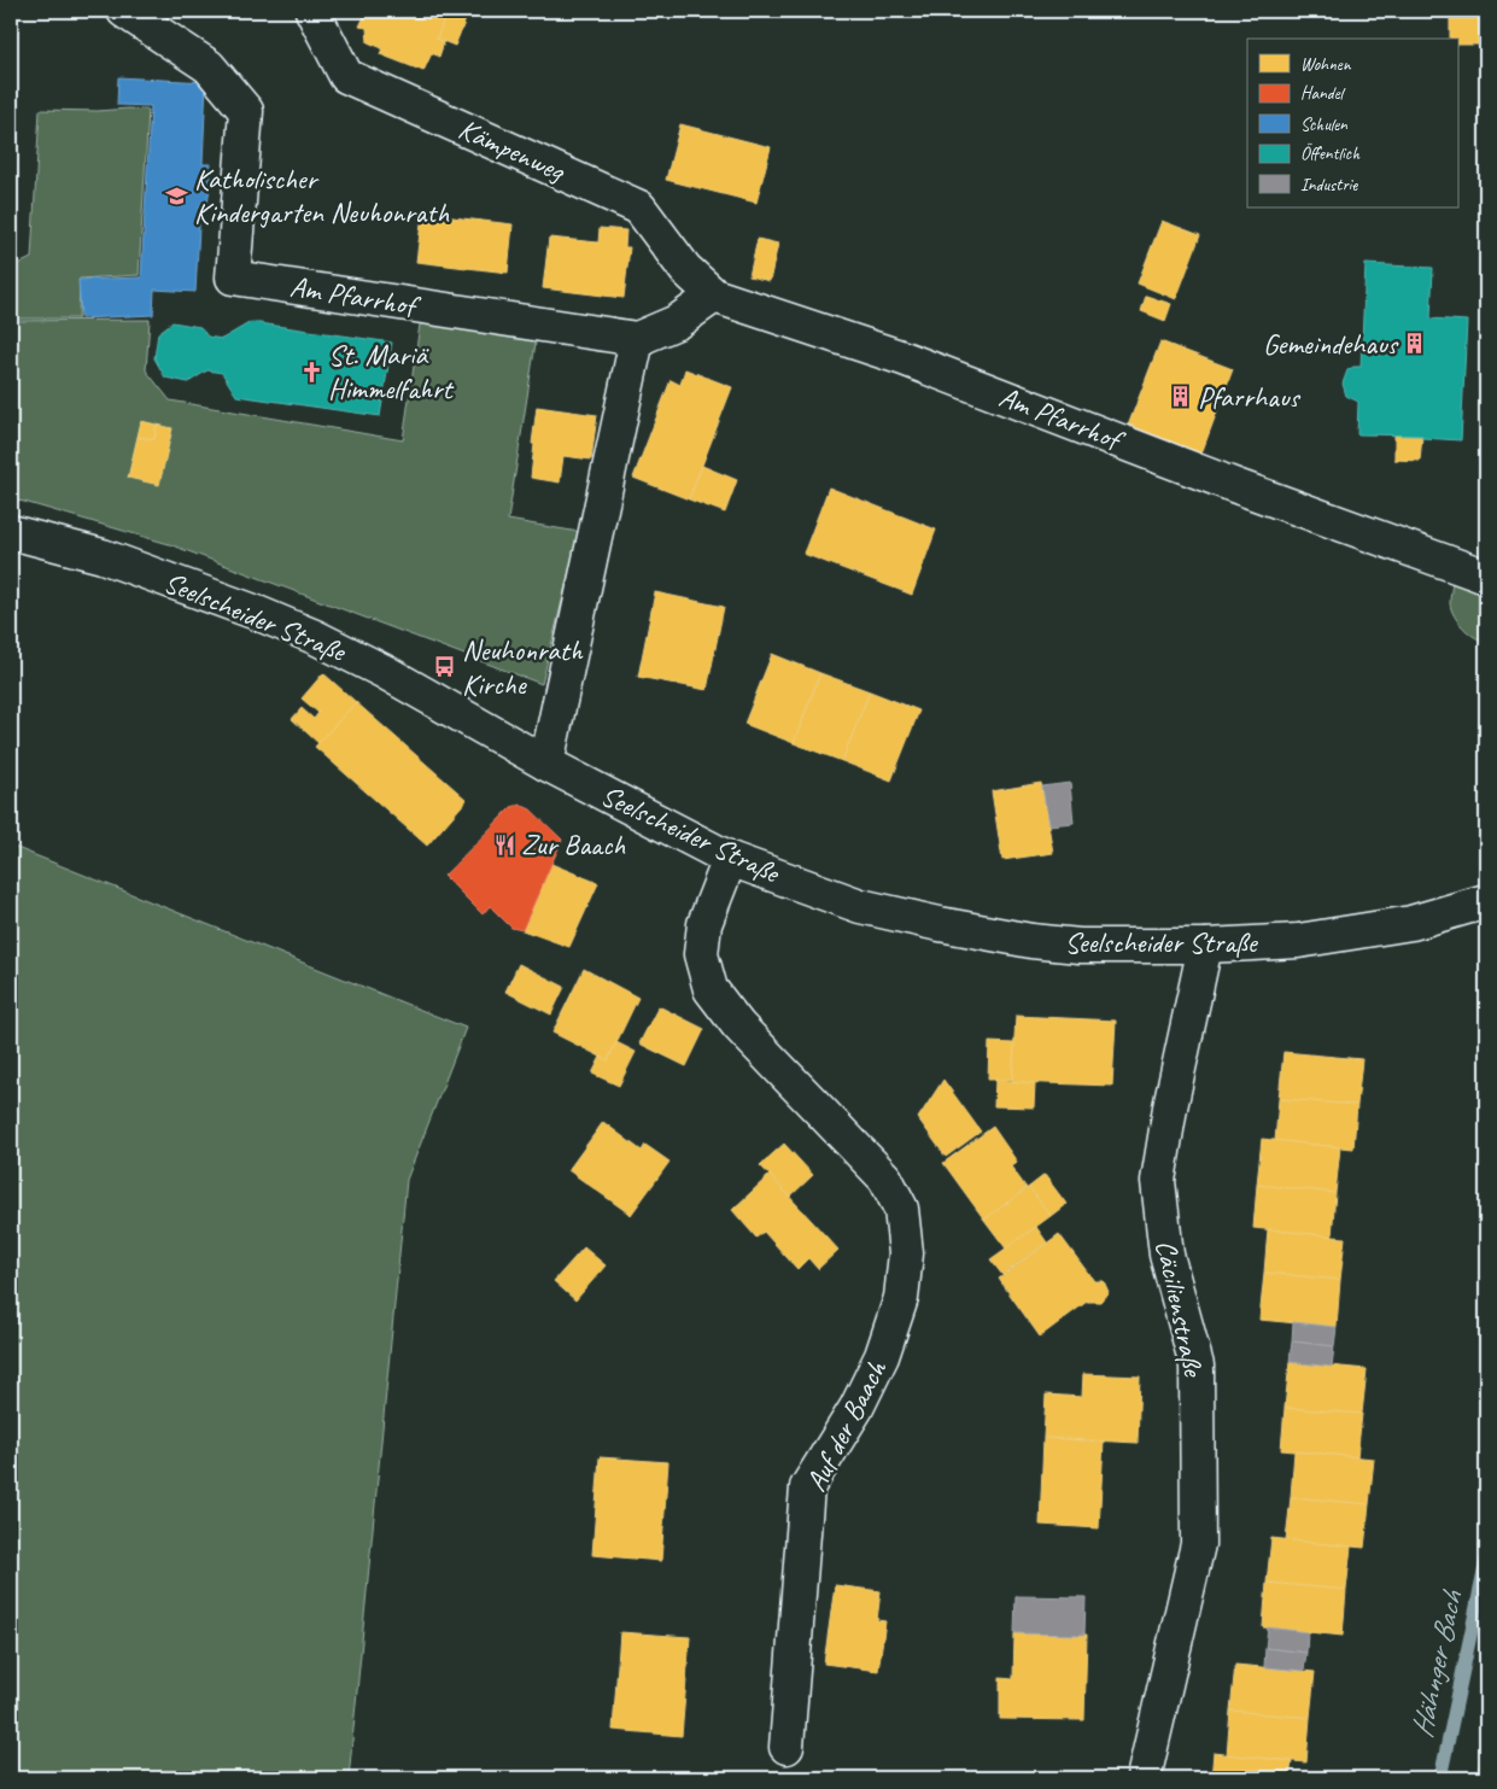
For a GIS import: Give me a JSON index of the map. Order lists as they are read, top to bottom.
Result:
{
  "streets": {
    "street": [
      "Kämpenweg",
      "Am Pfarrhof",
      "Seelscheider Straße",
      "Cäcilienstraße",
      "Auf der Baach"
    ]
  },
  "crossings": [
    ["Kämpenweg", "Am Pfarrhof"],
    ["Seelscheider Straße", "Cäcilienstraße"],
    ["Seelscheider Straße", "Auf der Baach"]
  ],
  "water": ["Hähnger Bach"],
  "places": {
    "school or university": ["Katholischer Kindergarten Neuhonrath"],
    "building": ["Gemeindehaus", "Pfarrhaus"],
    "church": ["St. Mariä Himmelfahrt"],
    "bus stop": ["Neuhonrath Kirche"],
    "restaurant": ["Zur Baach"]
  },
  "legend": [
    "Wohnen",
    "Handel",
    "Schulen",
    "Öffentlich",
    "Industrie"
  ]
}
